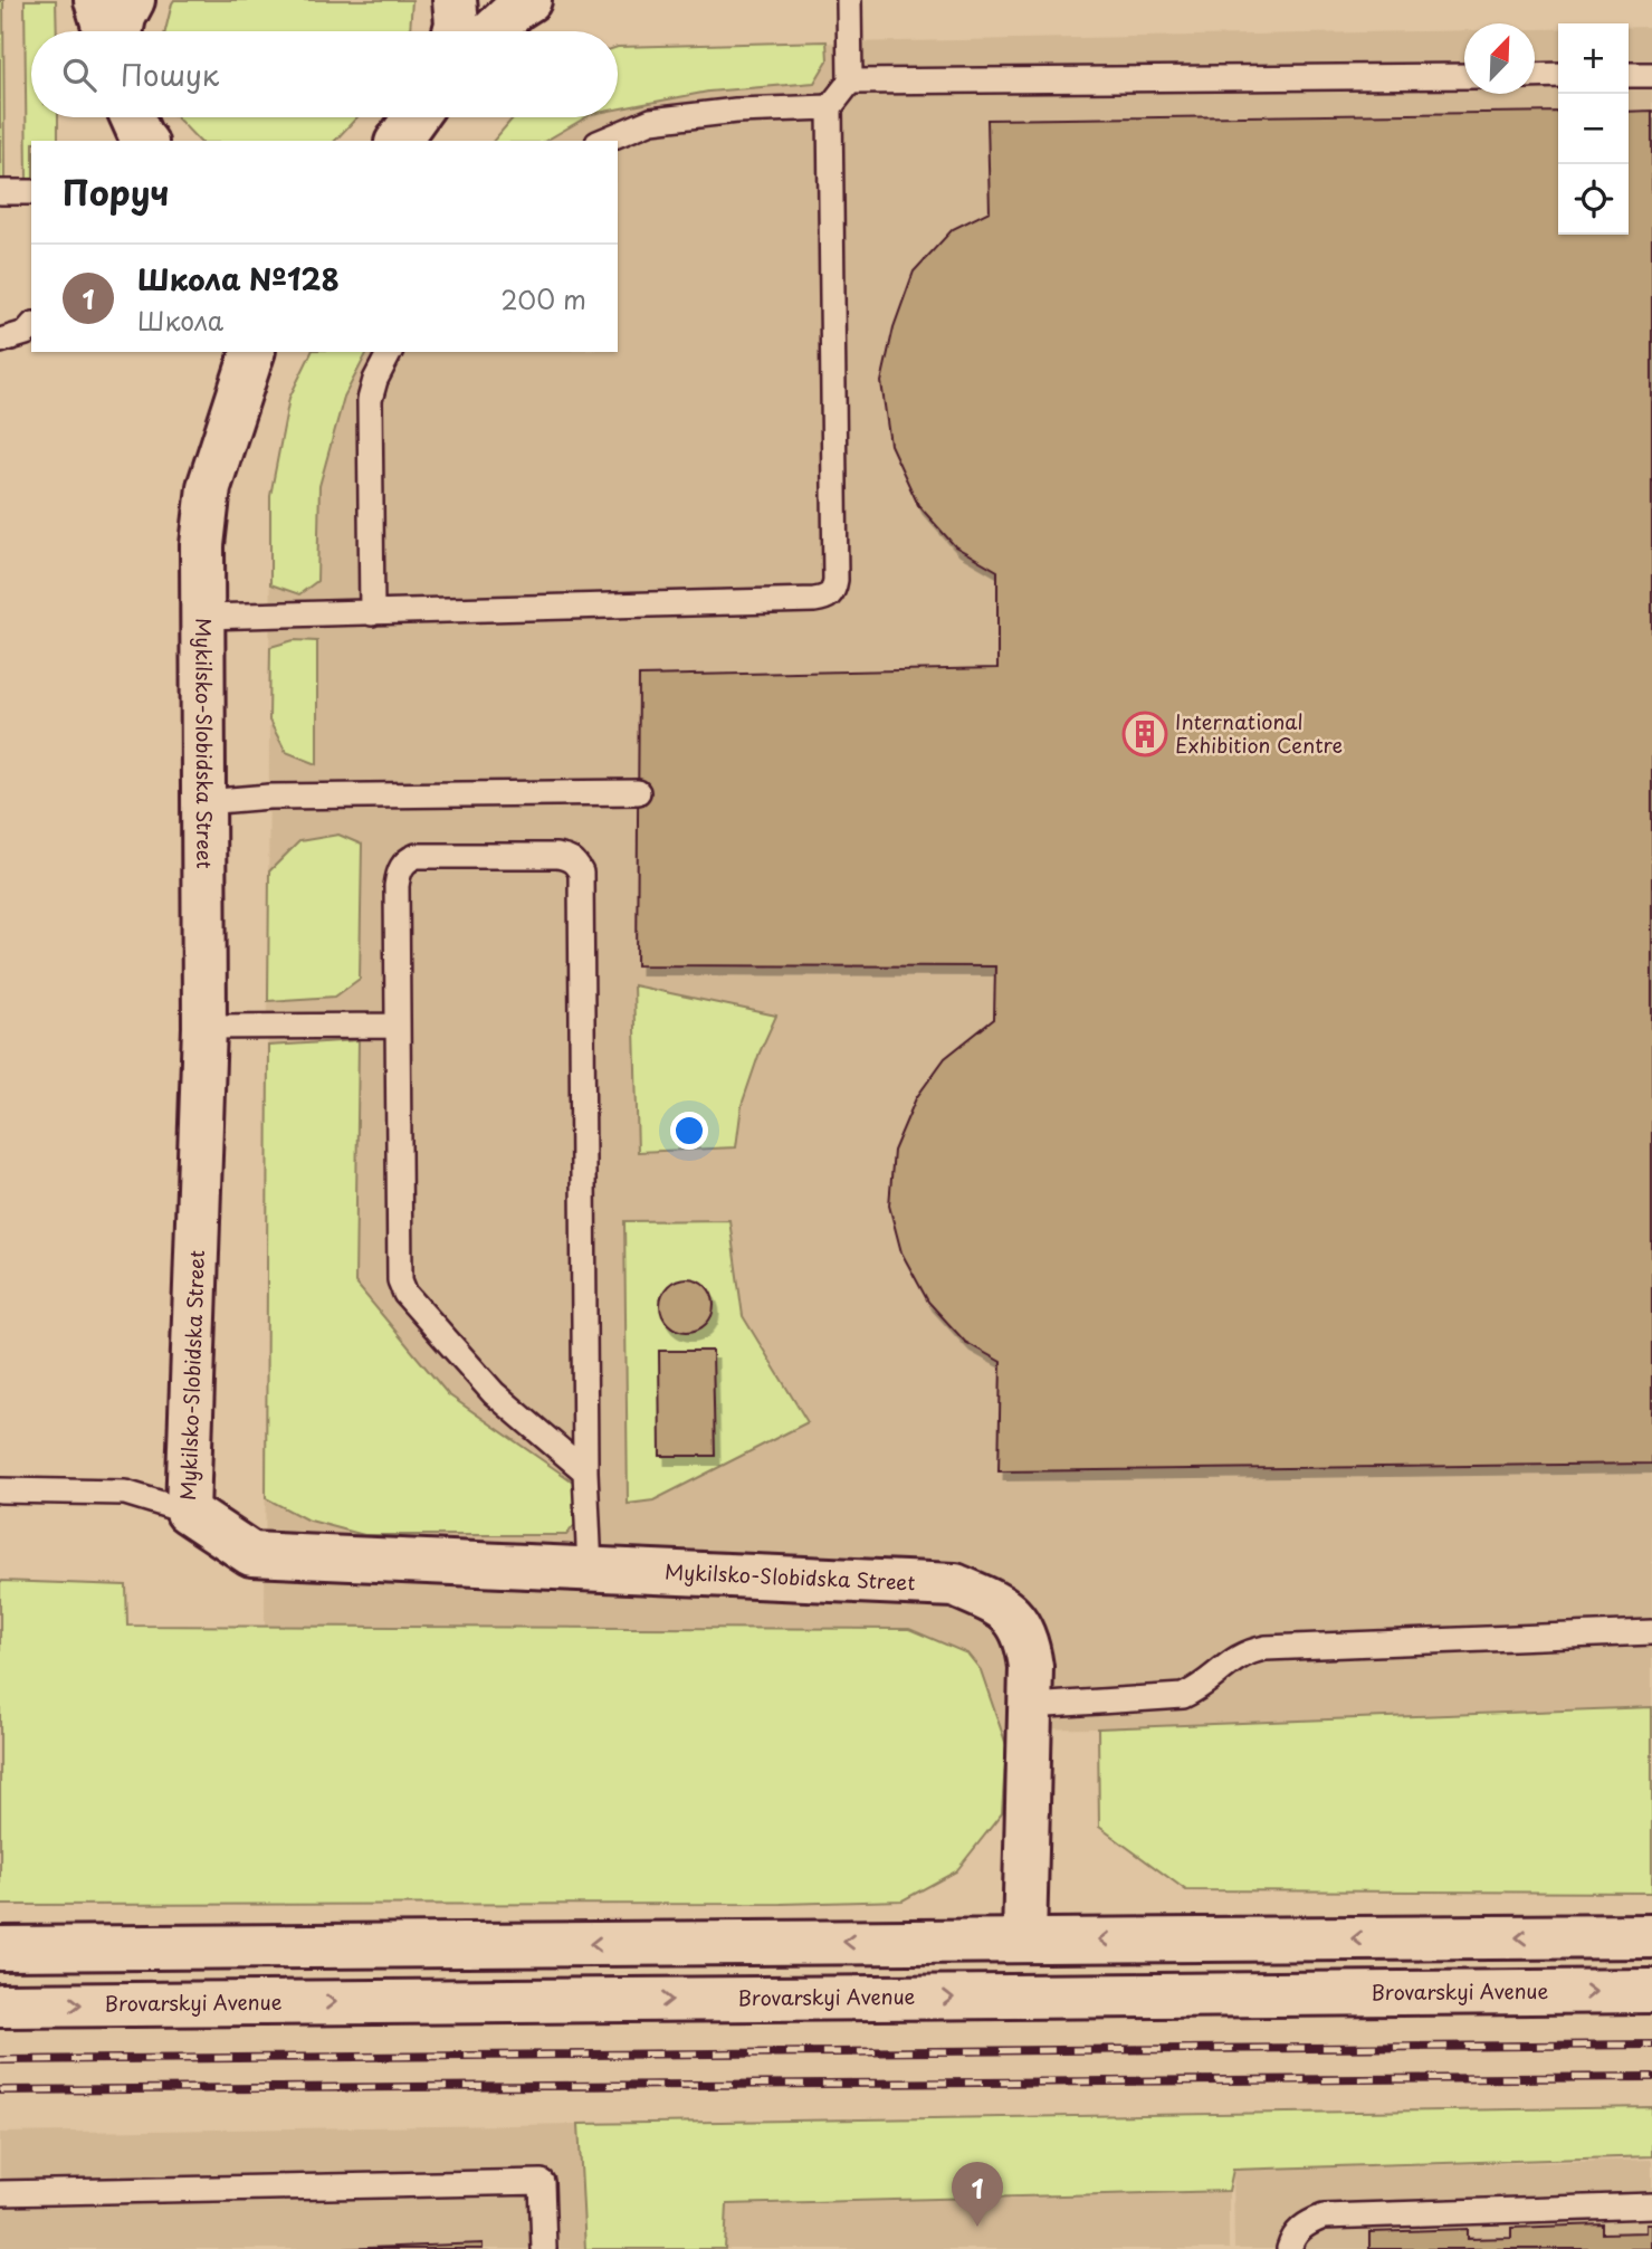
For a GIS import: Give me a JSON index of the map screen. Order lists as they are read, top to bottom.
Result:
{
  "streets": {
    "main road": ["Mykilsko-Slobidska Street", "Brovarskyi Avenue"]
  },
  "places": {
    "building": ["International Exhibition Centre"]
  },
  "north": "top right",
  "page": {
    "map_buttons": ["+", "−"],
    "search": "Пошук",
    "heading": "Поруч",
    "list": [
      {
        "mark": "1",
        "name": "Школа №128",
        "note": "Школа",
        "value": "200 m"
      }
    ],
    "pins": "1"
  }
}
